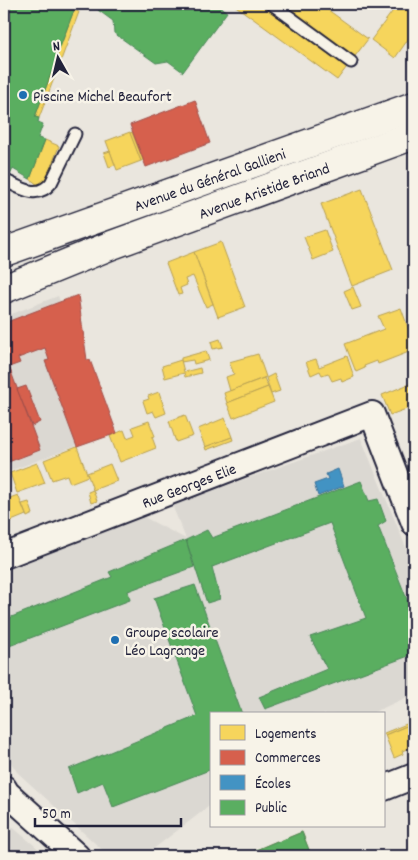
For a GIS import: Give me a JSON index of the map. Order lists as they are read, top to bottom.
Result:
{
  "streets": {
    "main road": ["Avenue du Général Gallieni", "Avenue Aristide Briand"],
    "street": ["Rue Georges Elie"]
  },
  "places": ["Piscine Michel Beaufort", "Groupe scolaire Léo Lagrange"],
  "legend": [
    "Logements",
    "Commerces",
    "Écoles",
    "Public"
  ],
  "scale_bar": "50 m",
  "north": "top"
}
